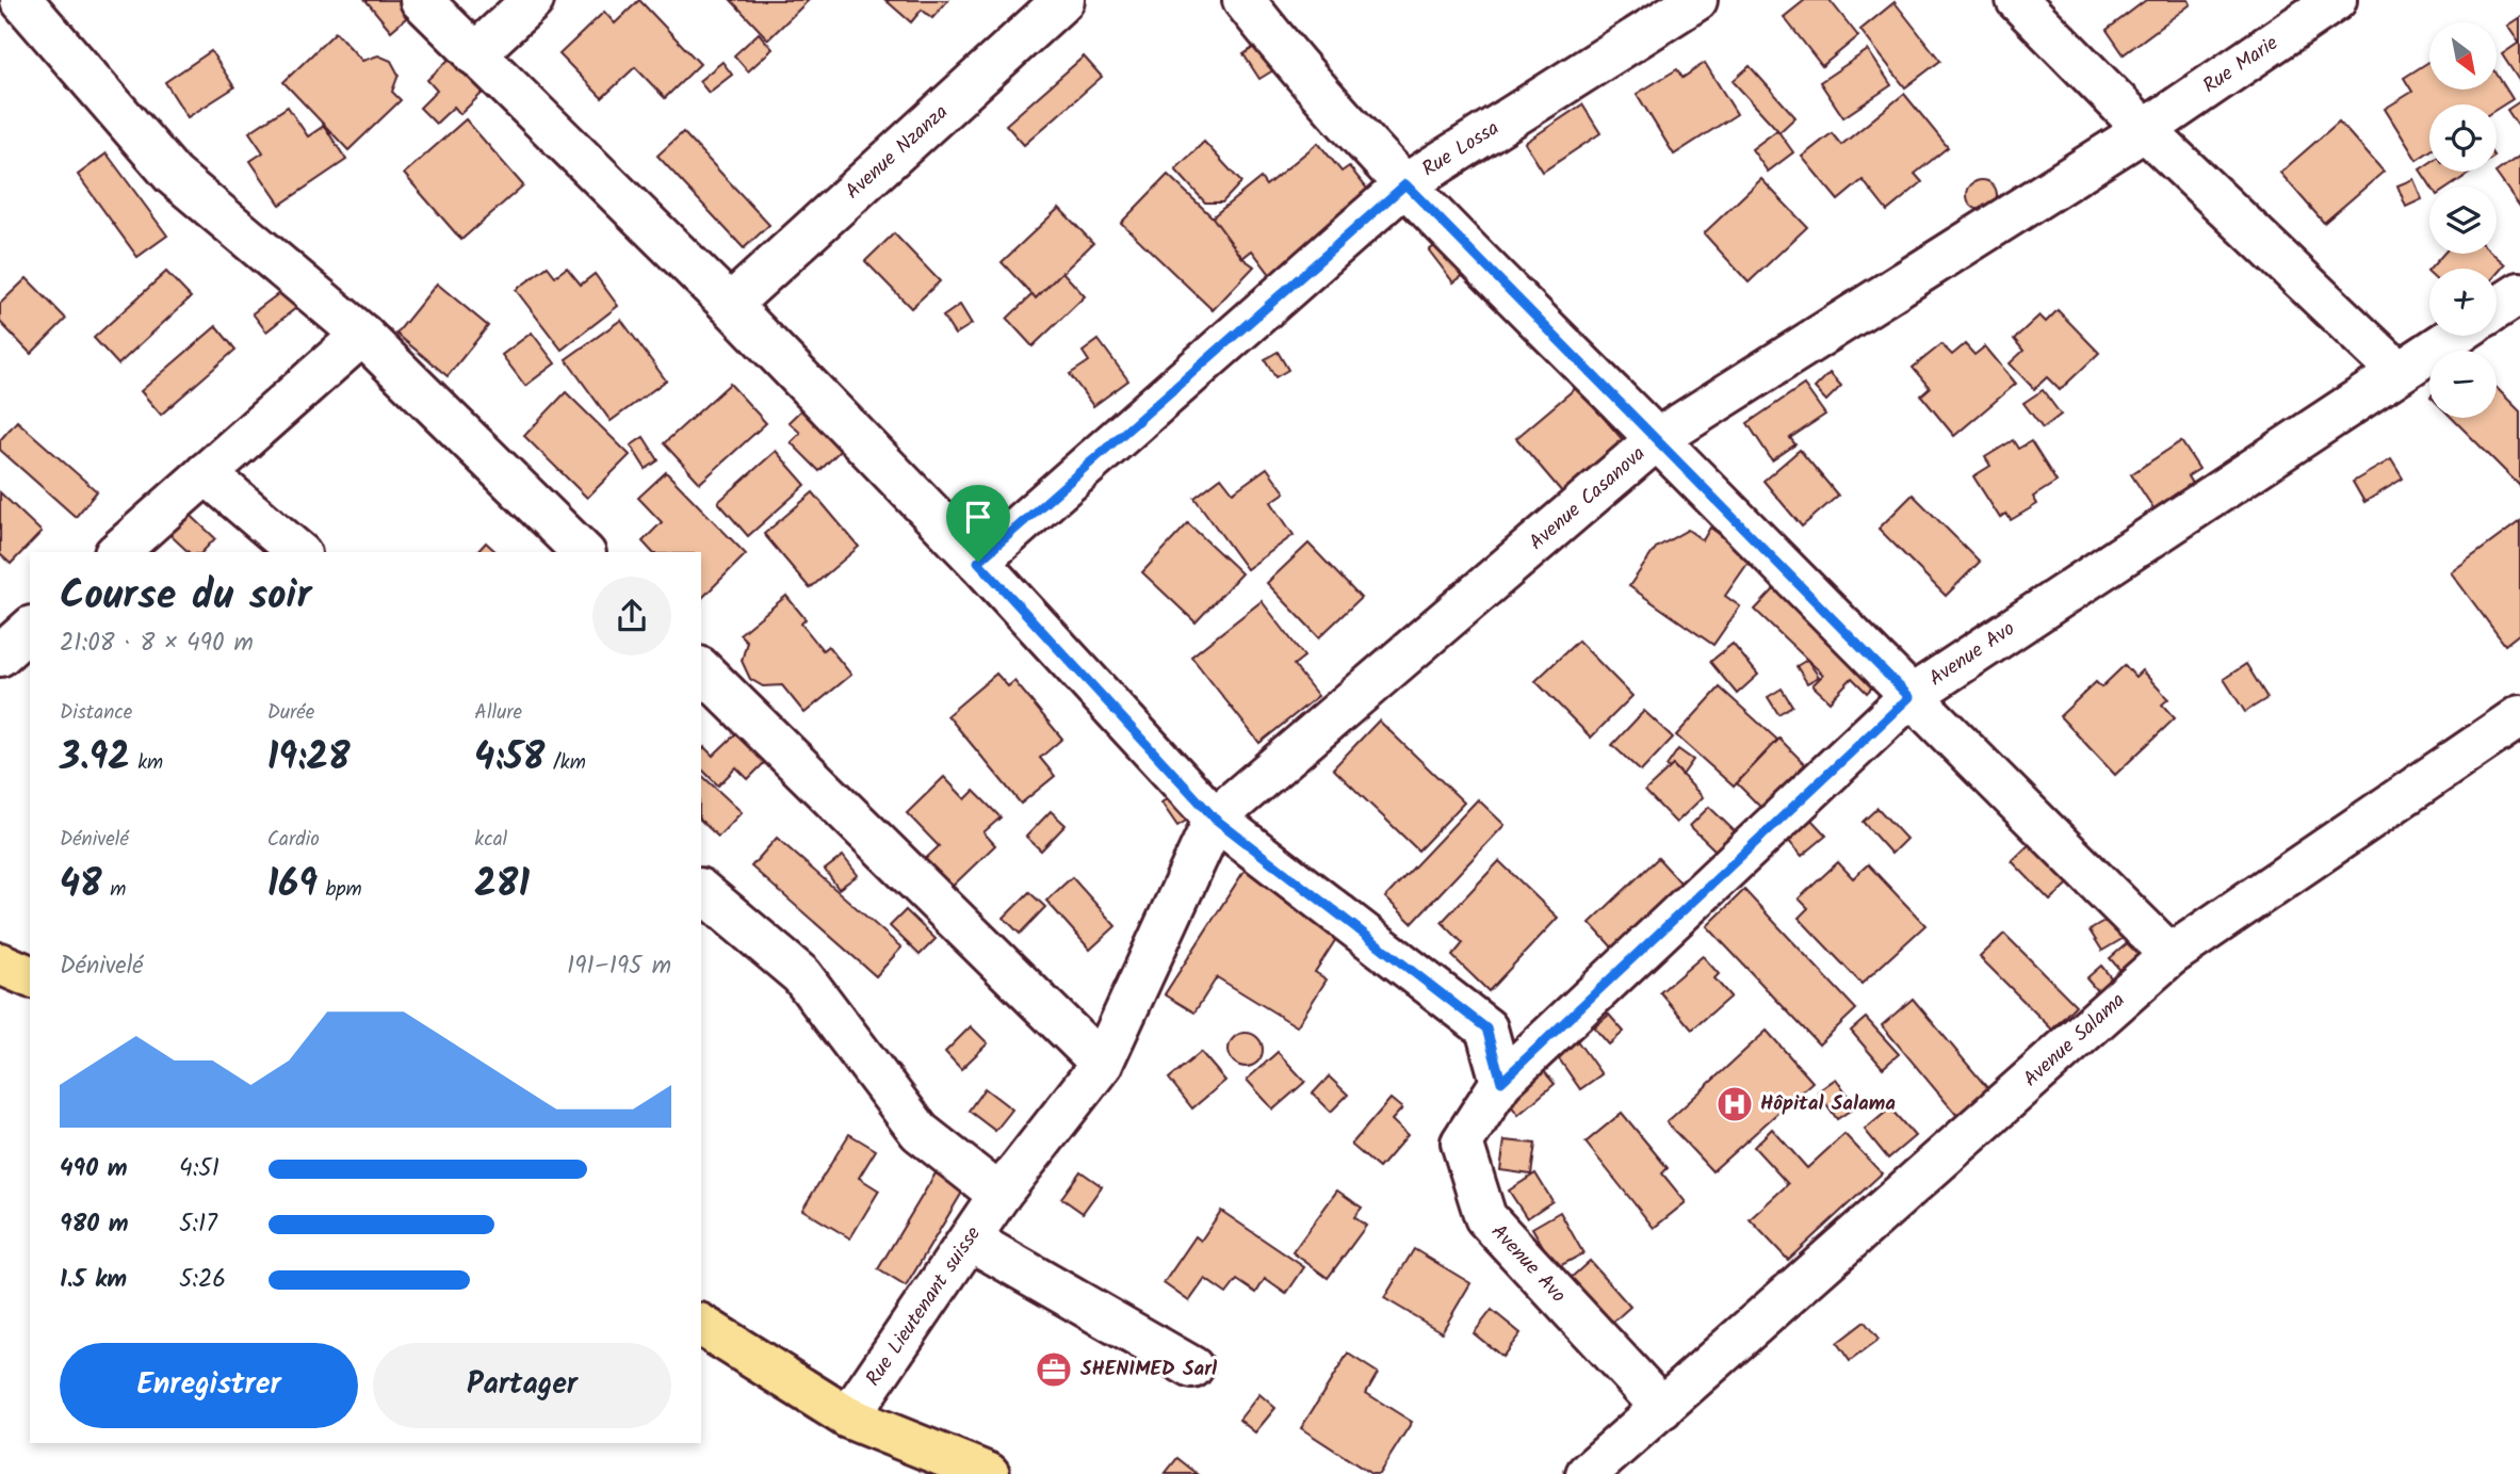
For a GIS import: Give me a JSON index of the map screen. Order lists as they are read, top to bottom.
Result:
{
  "streets": {
    "street": [
      "Rue Marie",
      "Rue Lossa",
      "Avenue Nzanza",
      "Avenue Casanova",
      "Avenue Avo",
      "Avenue Salama",
      "Rue Lieutenant suisse"
    ]
  },
  "crossings": [
    ["Rue Marie", "Avenue Casanova"],
    ["Avenue Casanova", "Rue Lieutenant suisse"],
    ["Avenue Avo", "Avenue Salama"]
  ],
  "places": {
    "hospital": ["Hôpital Salama"],
    "office": ["SHENIMED Sarl"]
  },
  "north": "bottom right",
  "page": {
    "map_buttons": ["+", "−"],
    "heading": ["Course du soir", "21:08 · 8 × 490 m"],
    "stats": [
      ["Distance", "3.92 km"],
      ["Durée", "19:28"],
      ["Allure", "4:58 /km"],
      ["Dénivelé", "48 m"],
      ["Cardio", "169 bpm"],
      ["kcal", "281"]
    ],
    "chart": ["Dénivelé", "191–195 m"],
    "list": [
      {
        "name": "490 m",
        "note": "4:51"
      },
      {
        "name": "980 m",
        "note": "5:17"
      },
      {
        "name": "1.5 km",
        "note": "5:26"
      }
    ],
    "buttons": ["Enregistrer", "Partager"]
  }
}
